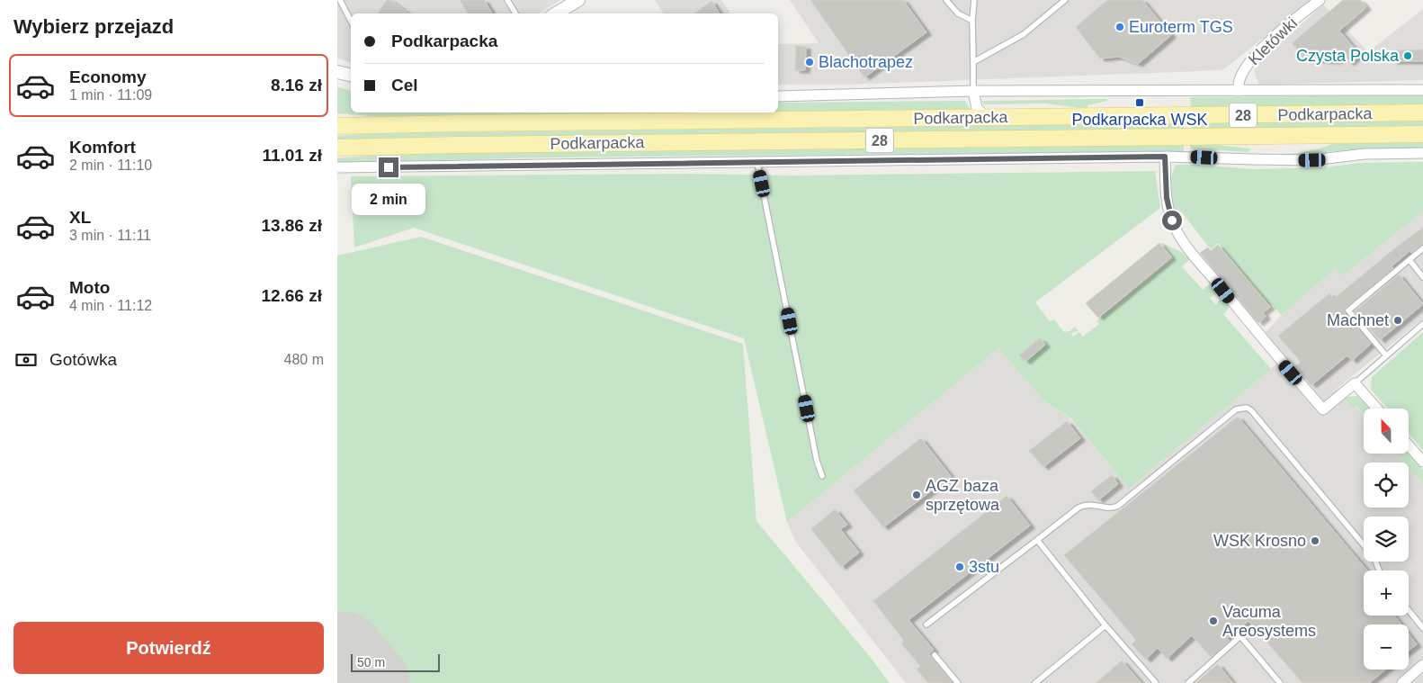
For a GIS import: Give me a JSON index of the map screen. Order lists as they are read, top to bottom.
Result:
{
  "streets": {
    "main road": ["Podkarpacka", "28"],
    "street": ["Kletówki"]
  },
  "places": {
    "other": [
      "Euroterm TGS",
      "Czysta Polska",
      "Blachotrapez",
      "Machnet",
      "AGZ baza sprzętowa",
      "WSK Krosno",
      "3stu",
      "Vacuma Areosystems"
    ],
    "transit": ["Podkarpacka WSK"]
  },
  "scale_bar": "50 m",
  "north": "top",
  "page": {
    "heading": "Wybierz przejazd",
    "banner": ["Podkarpacka", "Cel"],
    "list": [
      {
        "name": "Economy",
        "note": "1 min · 11:09",
        "value": "8.16 zł"
      },
      {
        "name": "Komfort",
        "note": "2 min · 11:10",
        "value": "11.01 zł"
      },
      {
        "name": "XL",
        "note": "3 min · 11:11",
        "value": "13.86 zł"
      },
      {
        "name": "Moto",
        "note": "4 min · 11:12",
        "value": "12.66 zł"
      }
    ],
    "bubble": "2 min",
    "pay": ["Gotówka", "480 m"],
    "map_buttons": ["+", "−"],
    "buttons": "Potwierdź",
    "scale": "50 m"
  }
}
